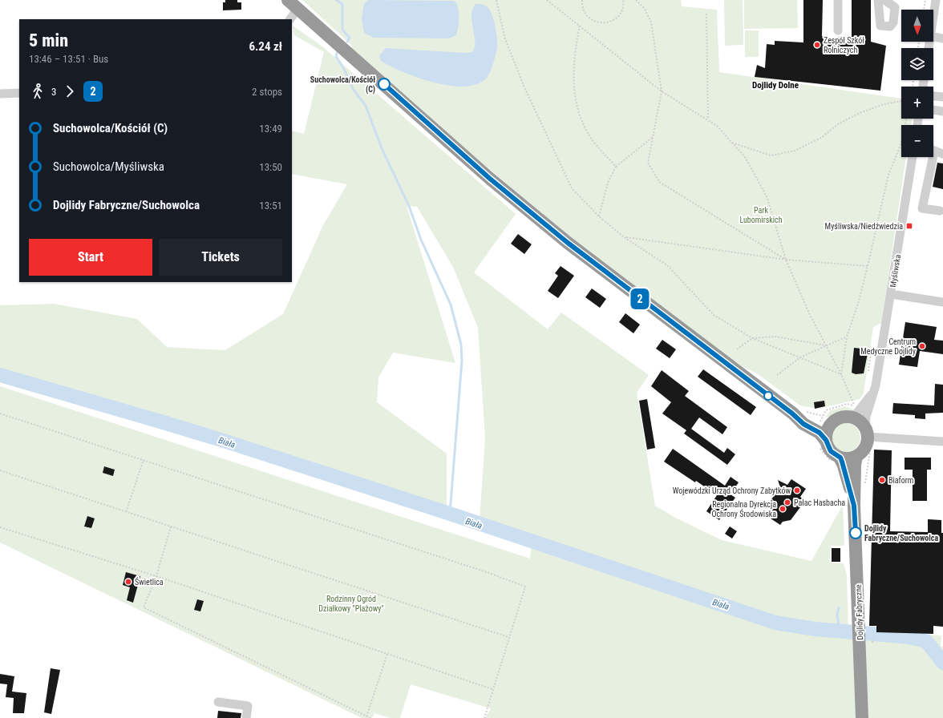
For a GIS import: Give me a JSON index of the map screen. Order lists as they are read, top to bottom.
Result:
{
  "streets": {
    "highway": ["Dojlidy Fabryczne"],
    "street": ["Myśliwska"]
  },
  "crossings": [
    ["Myśliwska", "Dojlidy Fabryczne"]
  ],
  "districts": ["Dojlidy Dolne"],
  "water": ["Biała"],
  "parks": ["Park Lubomirskich", "Rodzinny Ogród Działkowy \"Plażowy\""],
  "places": {
    "other": [
      "Zespół Szkół Rolniczych",
      "Suchowolca/Kościół (C)",
      "Centrum Medyczne Dojlidy",
      "Biaform",
      "Wojewódzki Urząd Ochrony Zabytków",
      "Pałac Hasbacha",
      "Regionalna Dyrekcja Ochrony Środowiska",
      "Dojlidy Fabryczne/Suchowolca",
      "Świetlica"
    ],
    "transit": ["Myśliwska/Niedźwiedzia"]
  },
  "lines": ["bus line 2"],
  "north": "bottom",
  "page": {
    "on_map": "2",
    "map_buttons": ["+", "−"],
    "heading": ["5 min", "13:46 – 13:51 · Bus", "6.24 zł"],
    "legs": ["3", "2", "2 stops"],
    "list": [
      {
        "name": "Suchowolca/Kościół (C)",
        "value": "13:49"
      },
      {
        "name": "Suchowolca/Myśliwska",
        "value": "13:50"
      },
      {
        "name": "Dojlidy Fabryczne/Suchowolca",
        "value": "13:51"
      }
    ],
    "buttons": ["Start", "Tickets"]
  }
}
